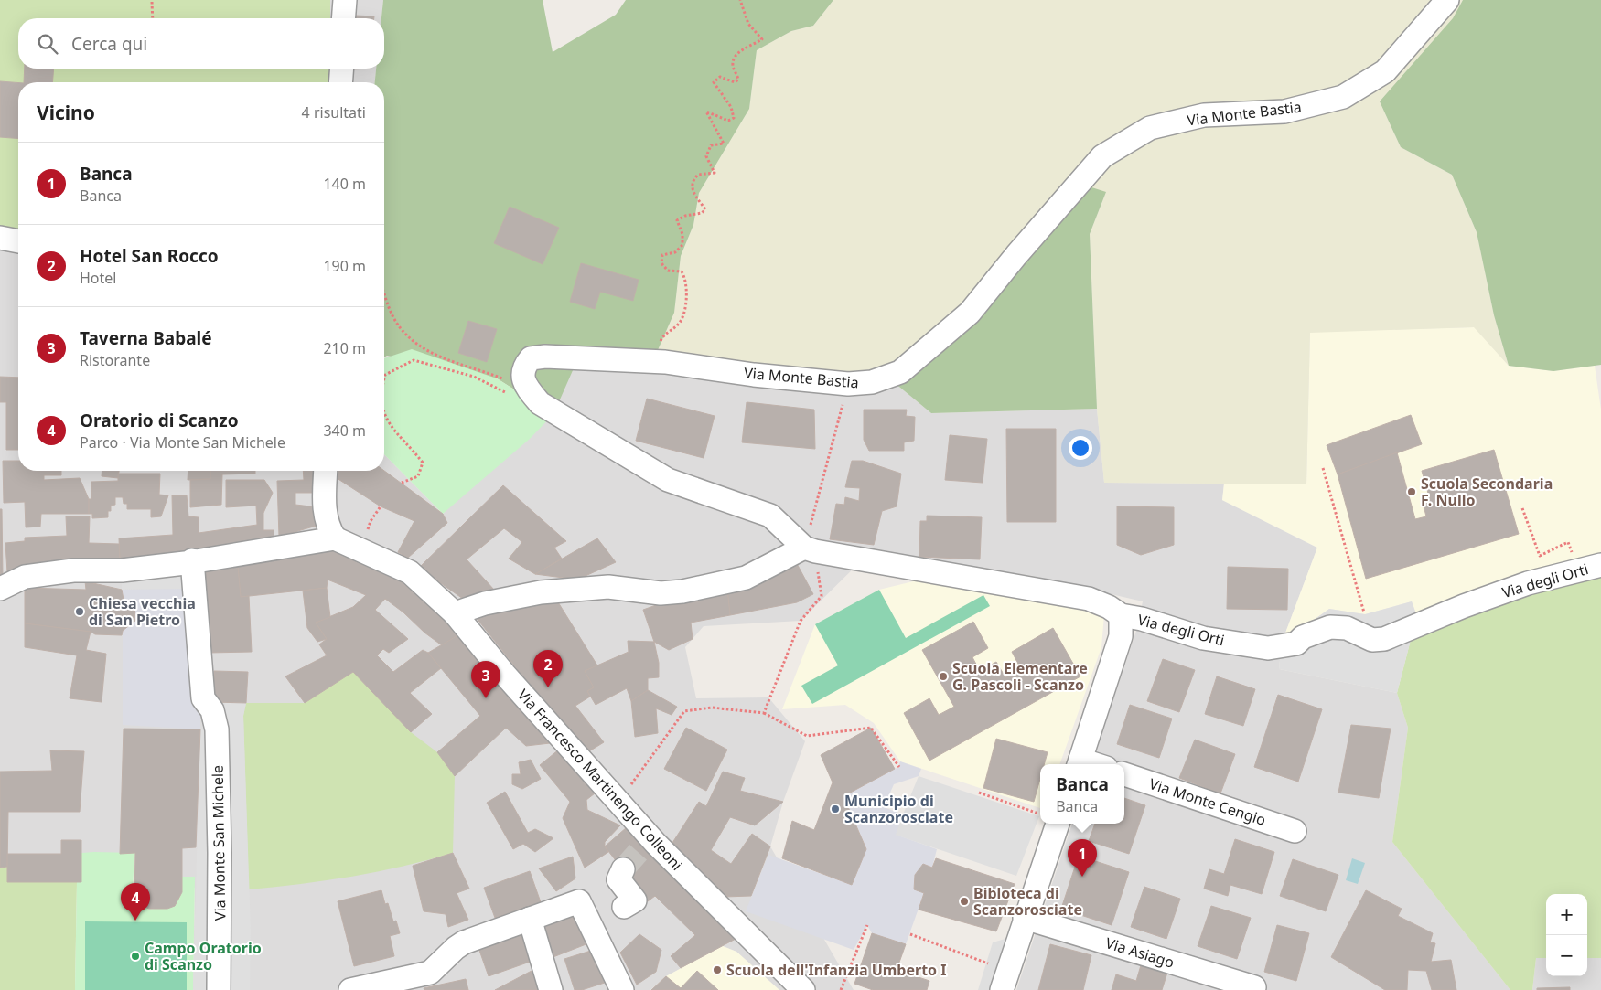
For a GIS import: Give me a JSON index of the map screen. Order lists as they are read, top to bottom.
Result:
{
  "streets": {
    "street": [
      "Via Monte Bastia",
      "Via degli Orti",
      "Via Francesco Martinengo Colleoni",
      "Via Monte Cengio",
      "Via Monte San Michele",
      "Via Asiago"
    ]
  },
  "places": [
    "Scuola Secondaria F. Nullo",
    "Chiesa vecchia di San Pietro",
    "Scuola Elementare G. Pascoli - Scanzo",
    "Municipio di Scanzorosciate",
    "Bibloteca di Scanzorosciate",
    "Campo Oratorio di Scanzo",
    "Scuola dell'Infanzia Umberto I"
  ],
  "page": {
    "search": "Cerca qui",
    "heading": ["Vicino", "4 risultati"],
    "list": [
      {
        "mark": "1",
        "name": "Banca",
        "note": "Banca",
        "value": "140 m"
      },
      {
        "mark": "2",
        "name": "Hotel San Rocco",
        "note": "Hotel",
        "value": "190 m"
      },
      {
        "mark": "3",
        "name": "Taverna Babalé",
        "note": "Ristorante",
        "value": "210 m"
      },
      {
        "mark": "4",
        "name": "Oratorio di Scanzo",
        "note": "Parco · Via Monte San Michele",
        "value": "340 m"
      }
    ],
    "pins": [
      "2",
      "3",
      "1",
      "4"
    ],
    "popup": ["Banca", "Banca"],
    "map_buttons": ["+", "−"]
  }
}
